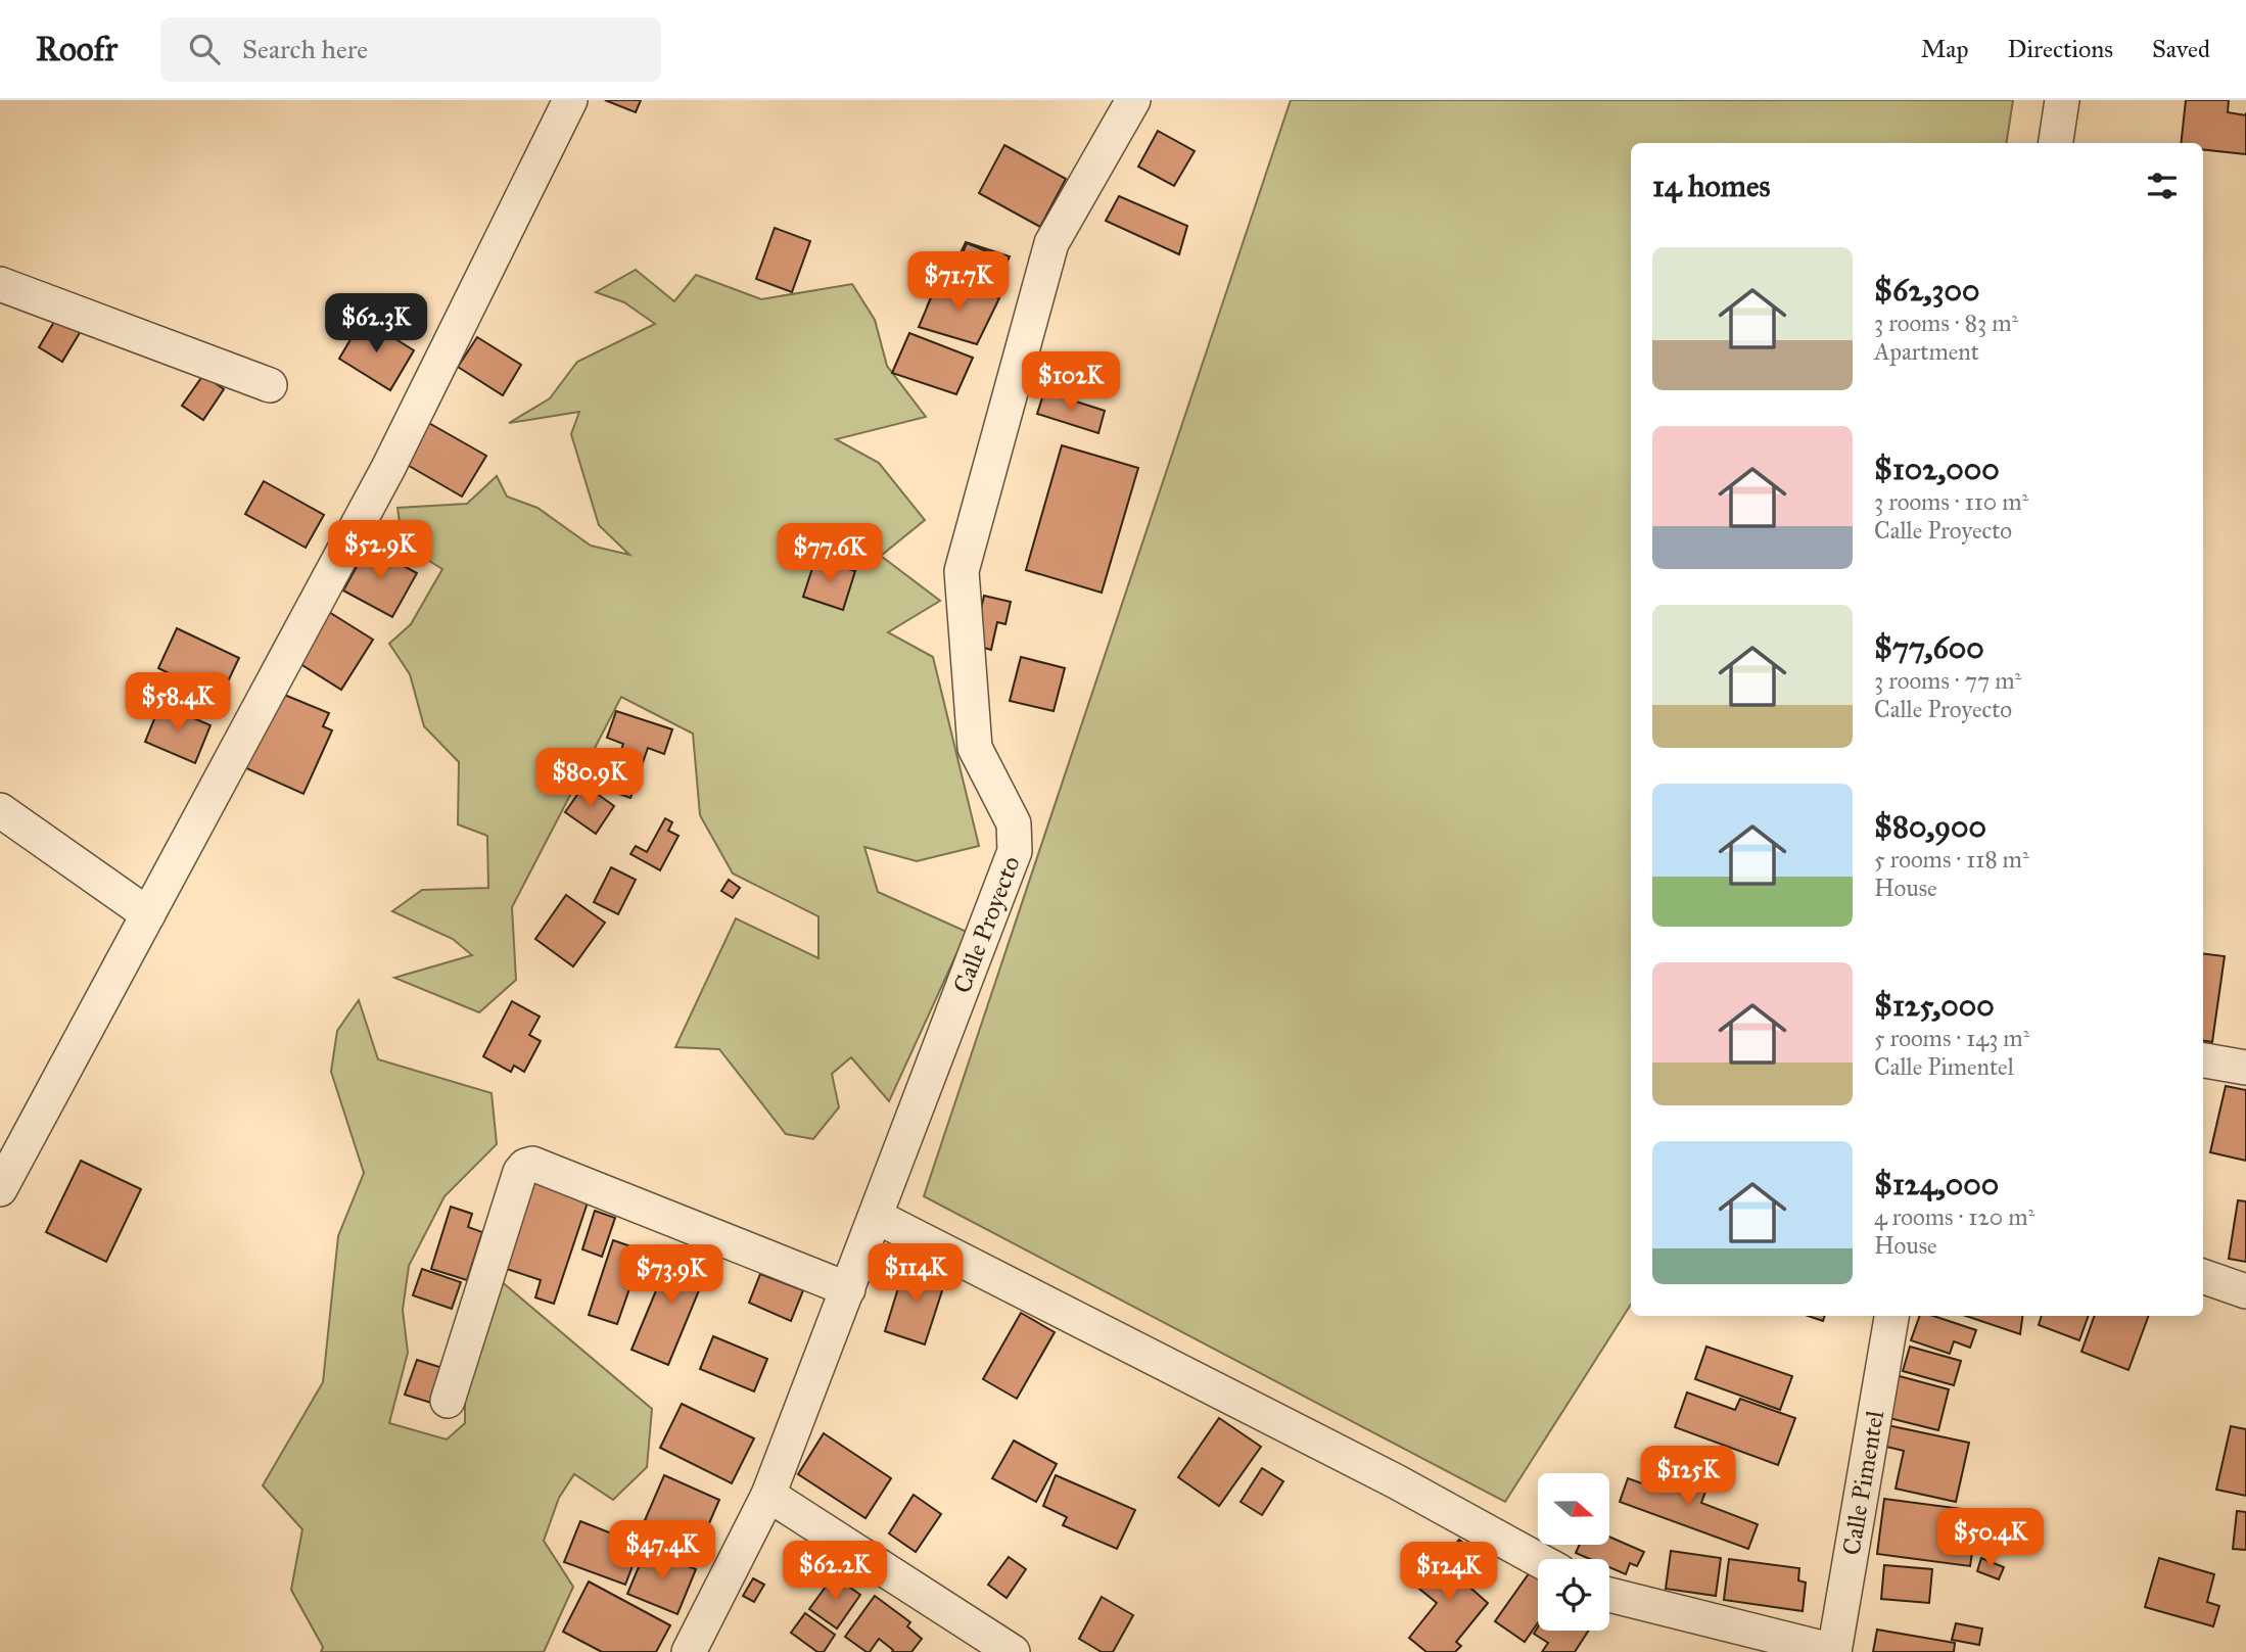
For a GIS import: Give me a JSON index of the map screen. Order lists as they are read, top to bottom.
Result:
{
  "streets": {
    "street": ["Calle Proyecto", "Calle Pimentel"]
  },
  "north": "right",
  "page": {
    "header": "Roofr",
    "search": "Search here",
    "nav": ["Map", "Directions", "Saved"],
    "heading": "14 homes",
    "list": [
      {
        "name": "$62,300",
        "note": "3 rooms · 83 m² · Apartment"
      },
      {
        "name": "$102,000",
        "note": "3 rooms · 110 m² · Calle Proyecto"
      },
      {
        "name": "$77,600",
        "note": "3 rooms · 77 m² · Calle Proyecto"
      },
      {
        "name": "$80,900",
        "note": "5 rooms · 118 m² · House"
      },
      {
        "name": "$125,000",
        "note": "5 rooms · 143 m² · Calle Pimentel"
      },
      {
        "name": "$124,000",
        "note": "4 rooms · 120 m² · House"
      }
    ],
    "price": [
      "$71.7K",
      "$62.3K",
      "$102K",
      "$52.9K",
      "$77.6K",
      "$58.4K",
      "$80.9K",
      "$114K",
      "$73.9K",
      "$125K",
      "$50.4K",
      "$47.4K",
      "$62.2K",
      "$124K"
    ]
  }
}
